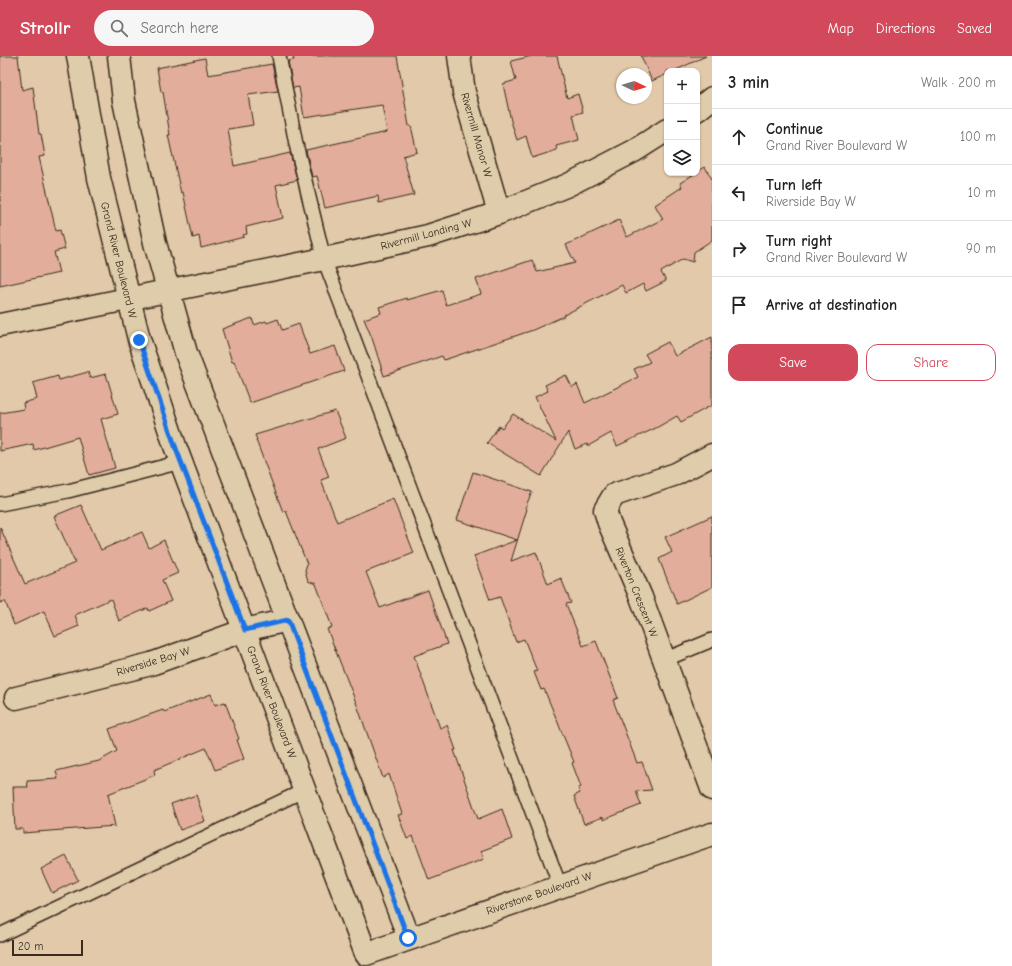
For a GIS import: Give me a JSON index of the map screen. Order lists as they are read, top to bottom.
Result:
{
  "streets": {
    "street": [
      "Rivermill Manor W",
      "Rivermill Landing W",
      "Grand River Boulevard W",
      "Riverton Crescent W",
      "Riverside Bay W",
      "Riverstone Boulevard W"
    ]
  },
  "crossings": [
    ["Rivermill Manor W", "Rivermill Landing W"],
    ["Rivermill Landing W", "Grand River Boulevard W"],
    ["Grand River Boulevard W", "Riverside Bay W"],
    ["Grand River Boulevard W", "Riverstone Boulevard W"]
  ],
  "scale_bar": "20 m",
  "north": "right",
  "page": {
    "header": "Strollr",
    "search": "Search here",
    "nav": ["Map", "Directions", "Saved"],
    "heading": ["3 min", "Walk · 200 m"],
    "map_buttons": ["+", "−"],
    "list": [
      ["Continue", "Grand River Boulevard W", "100 m"],
      ["Turn left", "Riverside Bay W", "10 m"],
      ["Turn right", "Grand River Boulevard W", "90 m"],
      "Arrive at destination"
    ],
    "buttons": ["Save", "Share"],
    "scale": "20 m"
  }
}
